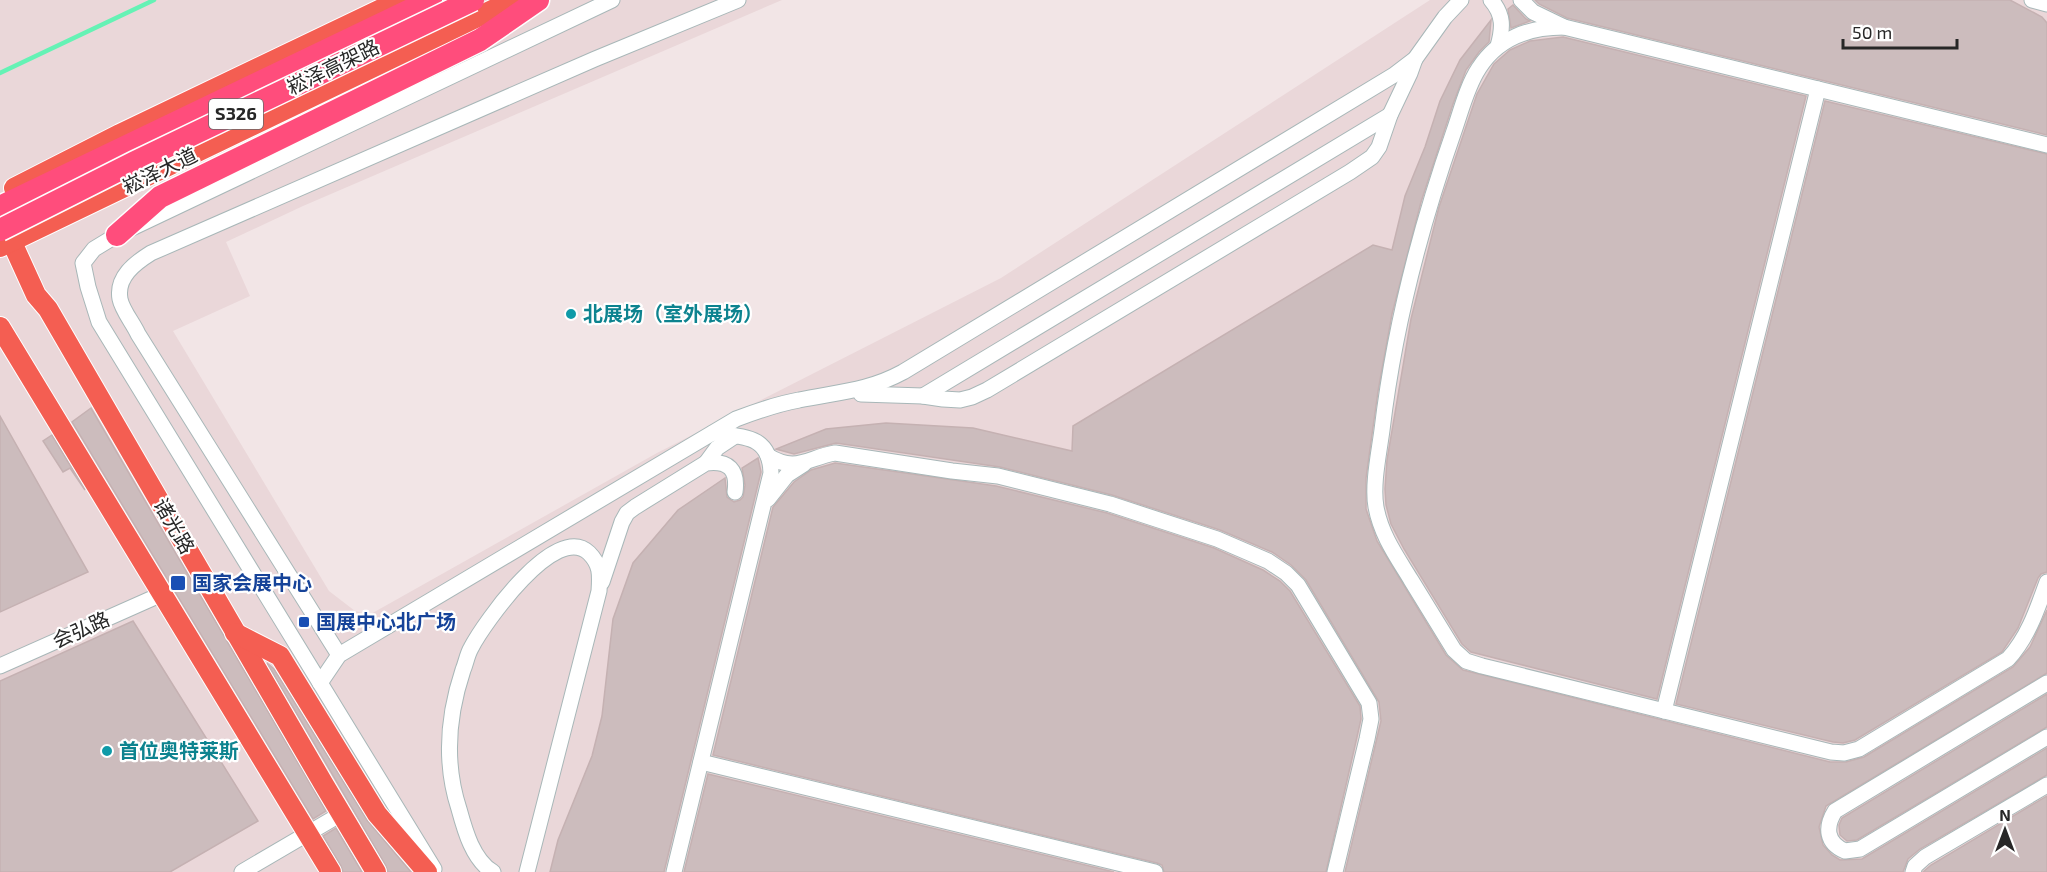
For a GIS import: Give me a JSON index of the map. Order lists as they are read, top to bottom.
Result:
{
  "streets": {
    "highway": ["崧泽高架路", "S326"],
    "main road": ["崧泽大道", "诸光路"],
    "street": ["会弘路"]
  },
  "crossings": [
    ["崧泽高架路", "崧泽大道"],
    ["崧泽高架路", "诸光路"],
    ["崧泽大道", "诸光路"]
  ],
  "places": {
    "other": ["北展场（室外展场）", "首位奥特莱斯"],
    "transit": ["国家会展中心", "国展中心北广场"]
  },
  "scale_bar": "50 m",
  "north": "top"
}
